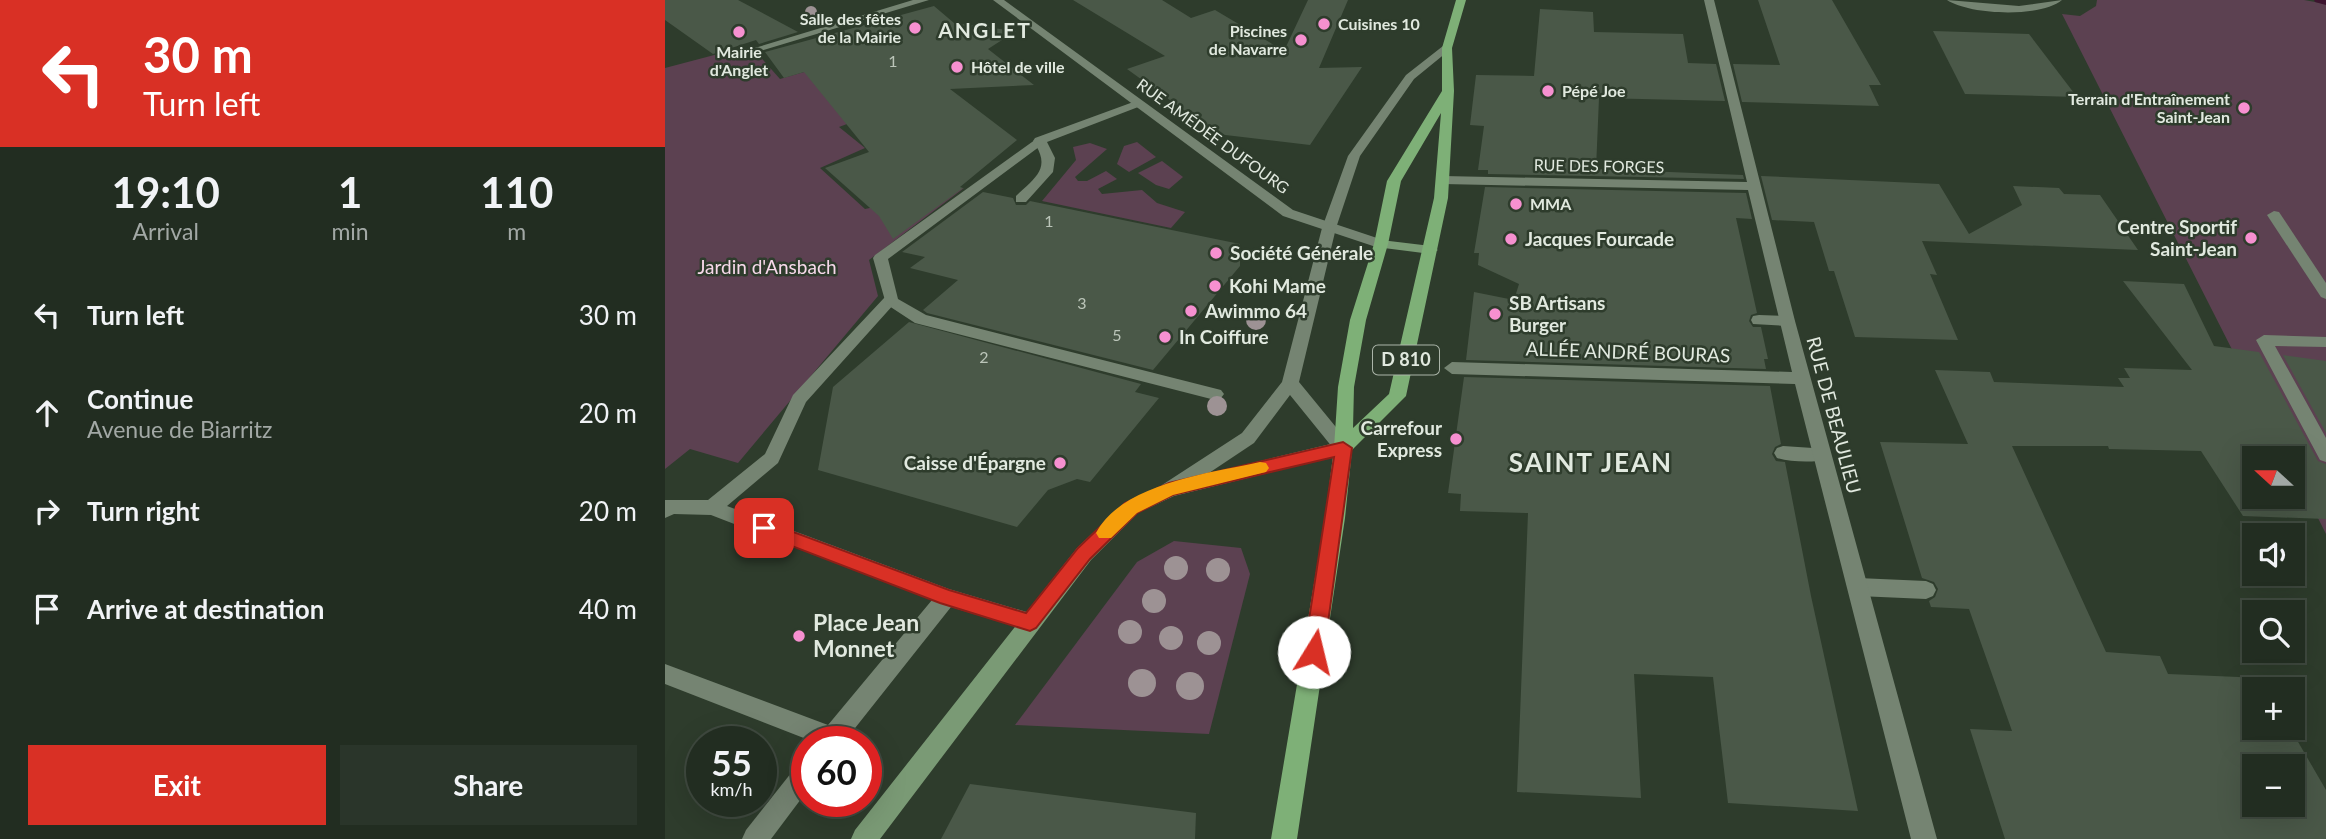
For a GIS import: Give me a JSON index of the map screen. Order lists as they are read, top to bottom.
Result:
{
  "streets": {
    "main road": ["RUE AMÉDÉE DUFOURG", "D 810"],
    "street": ["RUE DES FORGES", "ALLÉE ANDRÉ BOURAS", "RUE DE BEAULIEU"]
  },
  "crossings": [
    ["RUE AMÉDÉE DUFOURG", "D 810"],
    ["RUE DES FORGES", "D 810"],
    ["RUE DES FORGES", "RUE DE BEAULIEU"],
    ["ALLÉE ANDRÉ BOURAS", "RUE DE BEAULIEU"]
  ],
  "districts": ["ANGLET", "SAINT JEAN"],
  "parks": ["Jardin d'Ansbach"],
  "places": [
    "Cuisines 10",
    "Salle des fêtes de la Mairie",
    "Mairie d'Anglet",
    "Piscines de Navarre",
    "Hôtel de ville",
    "Pépé Joe",
    "Terrain d'Entraînement Saint-Jean",
    "MMA",
    "Centre Sportif Saint-Jean",
    "Jacques Fourcade",
    "Société Générale",
    "Kohi Mame",
    "Awimmo 64",
    "SB Artisans Burger",
    "In Coiffure",
    "Carrefour Express",
    "Caisse d'Épargne",
    "Place Jean Monnet"
  ],
  "house_numbers": [
    "1",
    "1",
    "3",
    "5",
    "2"
  ],
  "north": "left",
  "page": {
    "turn": ["30 m", "Turn left"],
    "eta": [
      "19:10",
      "Arrival",
      "1",
      "min",
      "110",
      "m"
    ],
    "list": [
      {
        "name": "Turn left",
        "value": "30 m"
      },
      {
        "name": "Continue",
        "note": "Avenue de Biarritz",
        "value": "20 m"
      },
      {
        "name": "Turn right",
        "value": "20 m"
      },
      {
        "name": "Arrive at destination",
        "value": "40 m"
      }
    ],
    "map_buttons": ["+", "−"],
    "speed": "55 km/h",
    "limit": "60",
    "buttons": ["Exit", "Share"]
  }
}
